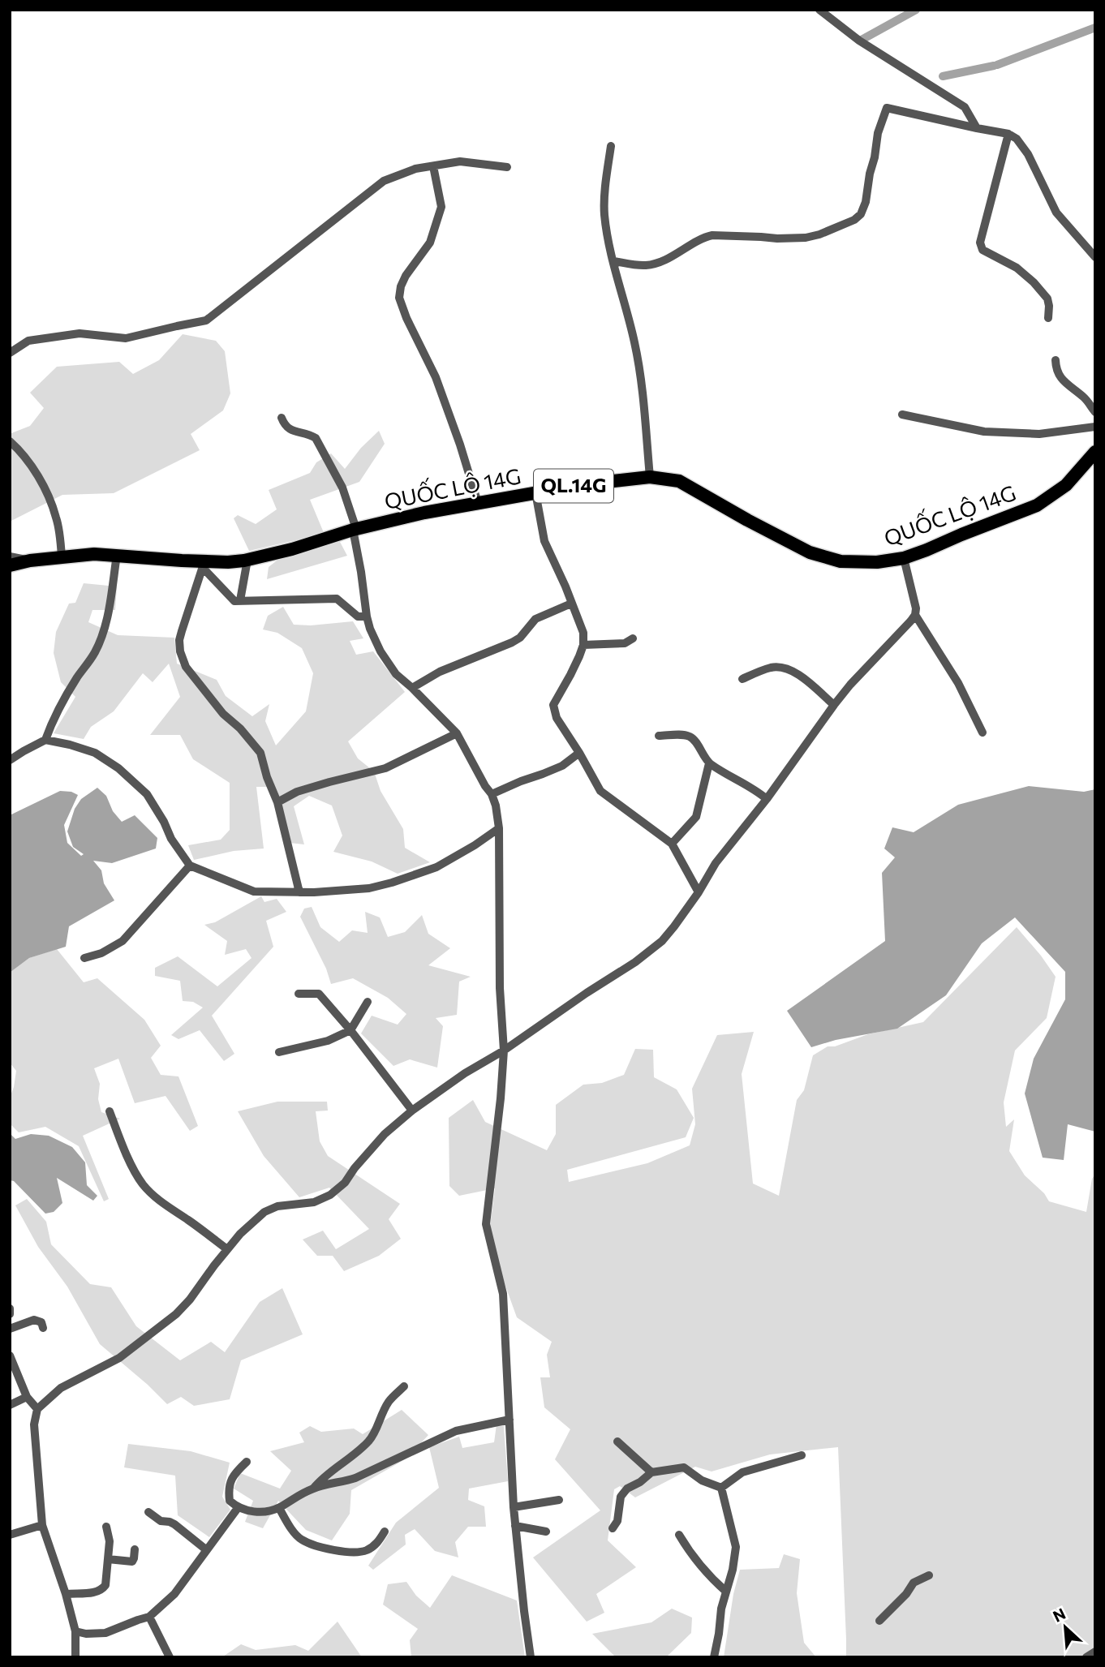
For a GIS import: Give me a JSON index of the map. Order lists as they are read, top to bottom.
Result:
{
  "streets": {
    "main road": ["QL.14G", "QUỐC LỘ 14G"]
  },
  "north": "top left"
}
